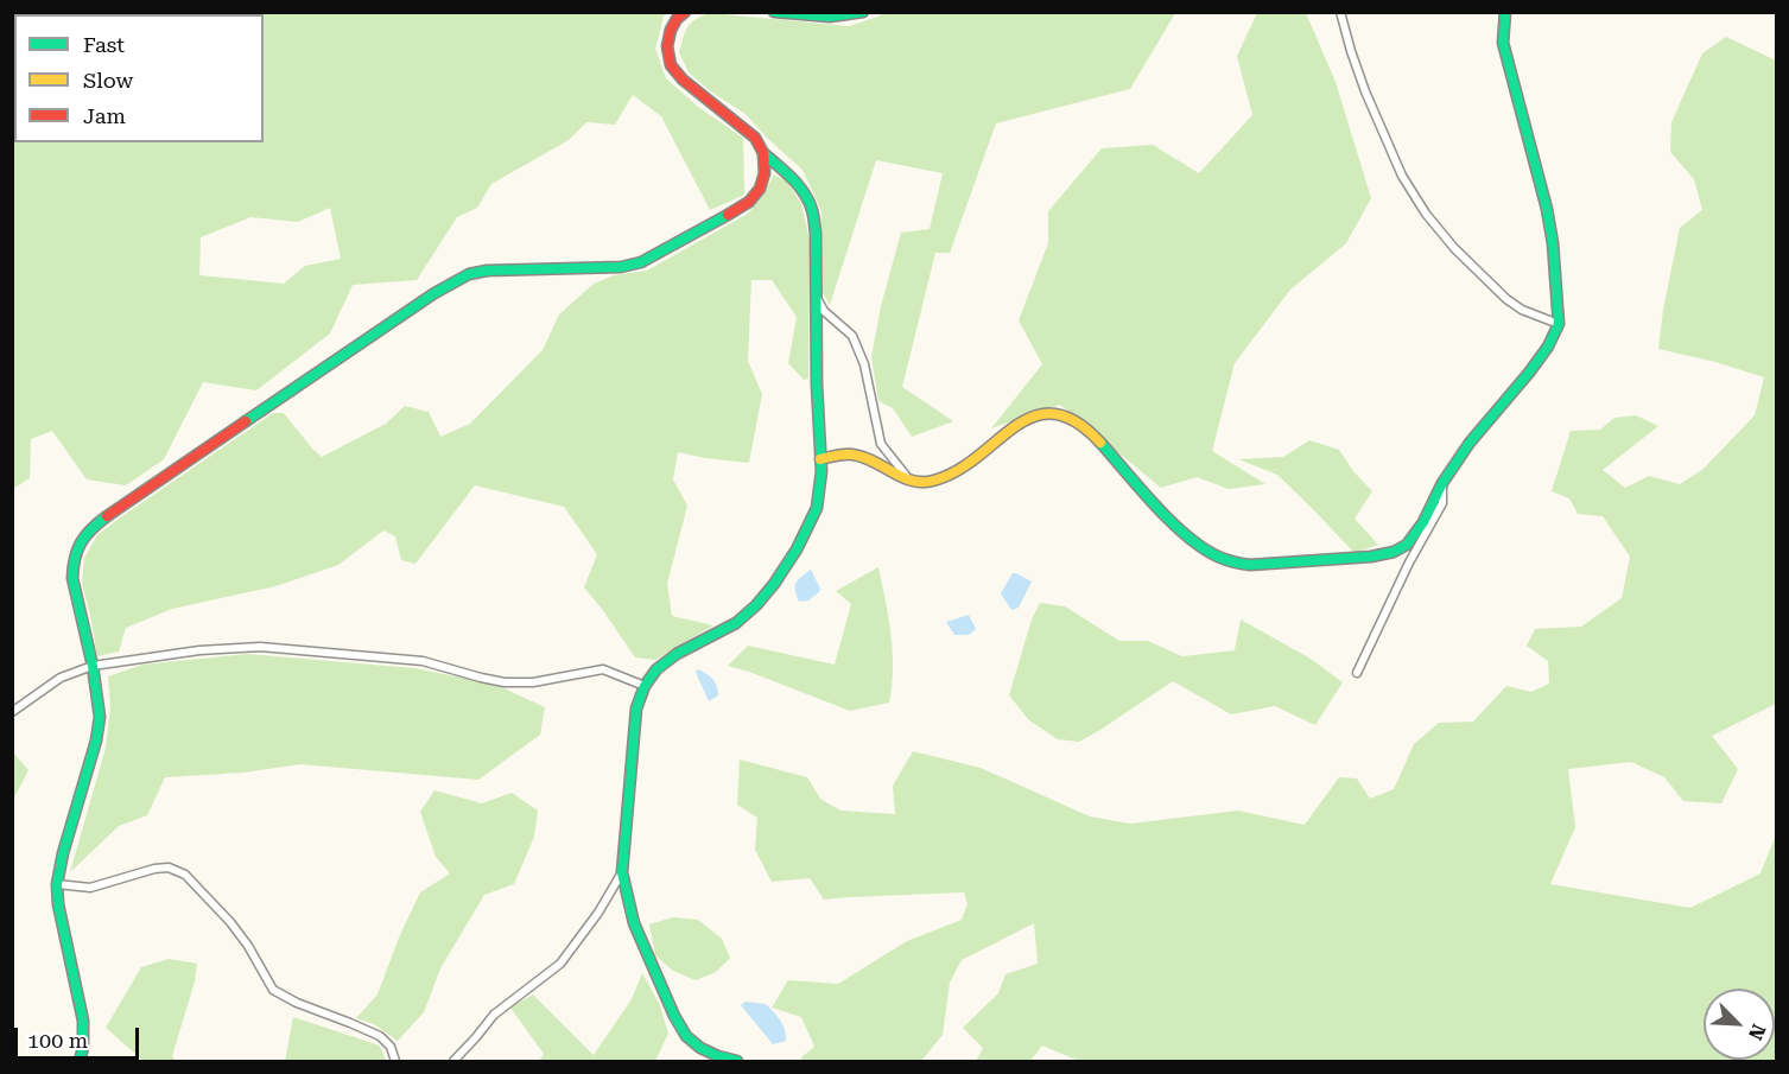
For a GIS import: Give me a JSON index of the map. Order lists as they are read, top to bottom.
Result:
{
  "legend": ["Fast", "Slow", "Jam"],
  "scale_bar": "100 m",
  "north": "bottom right"
}
